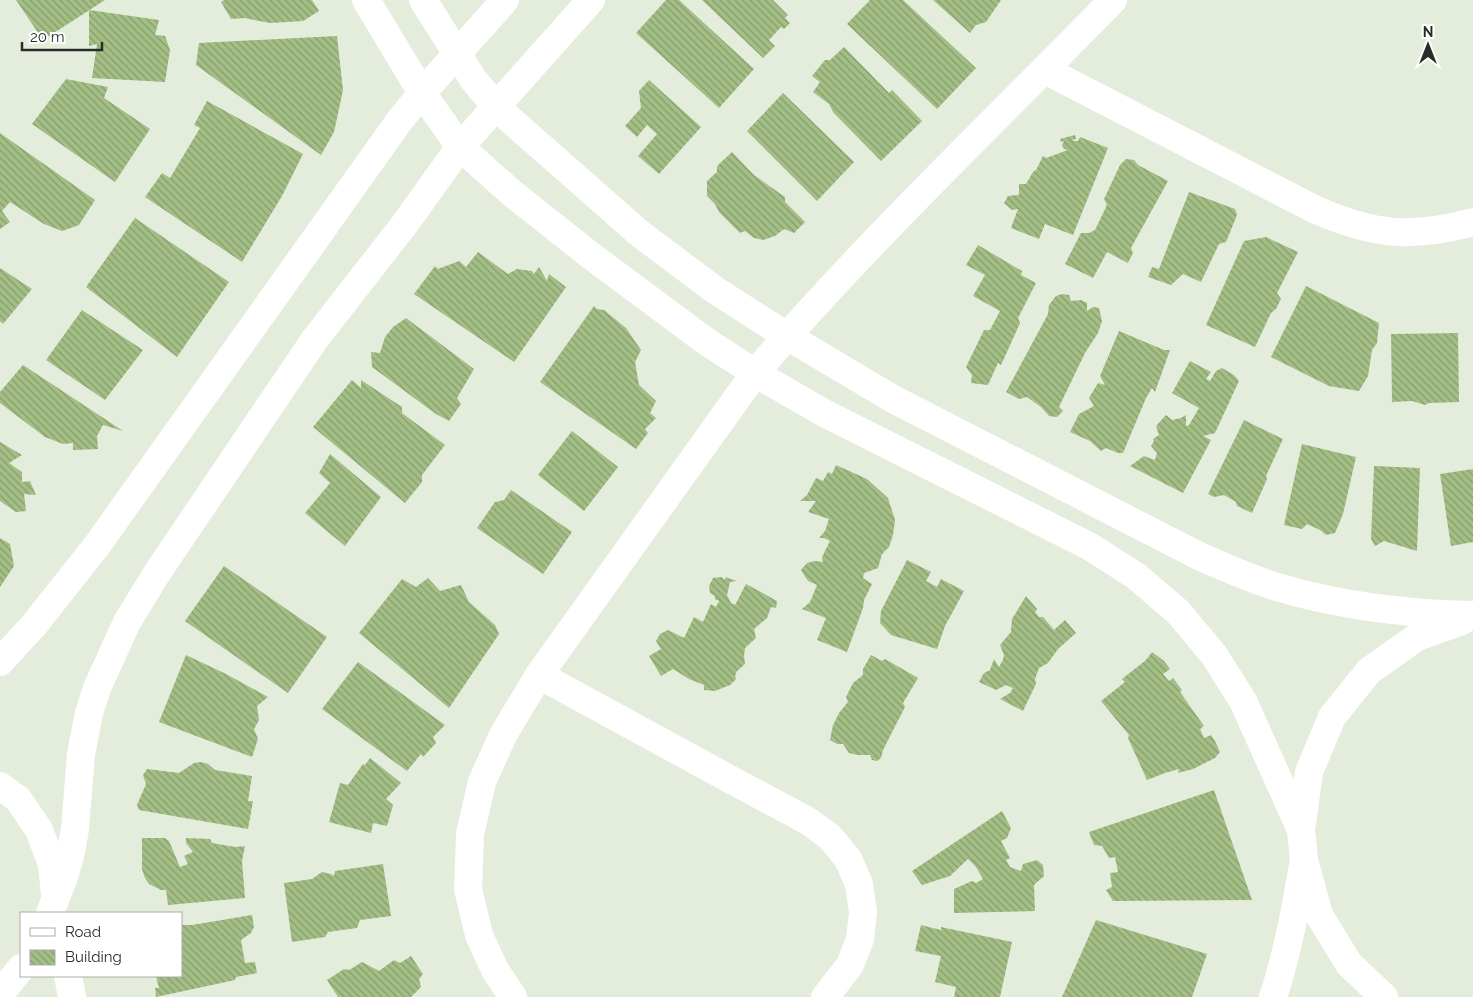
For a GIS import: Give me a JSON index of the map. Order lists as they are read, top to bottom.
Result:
{
  "legend": ["Road", "Building"],
  "scale_bar": "20 m",
  "north": "top"
}
